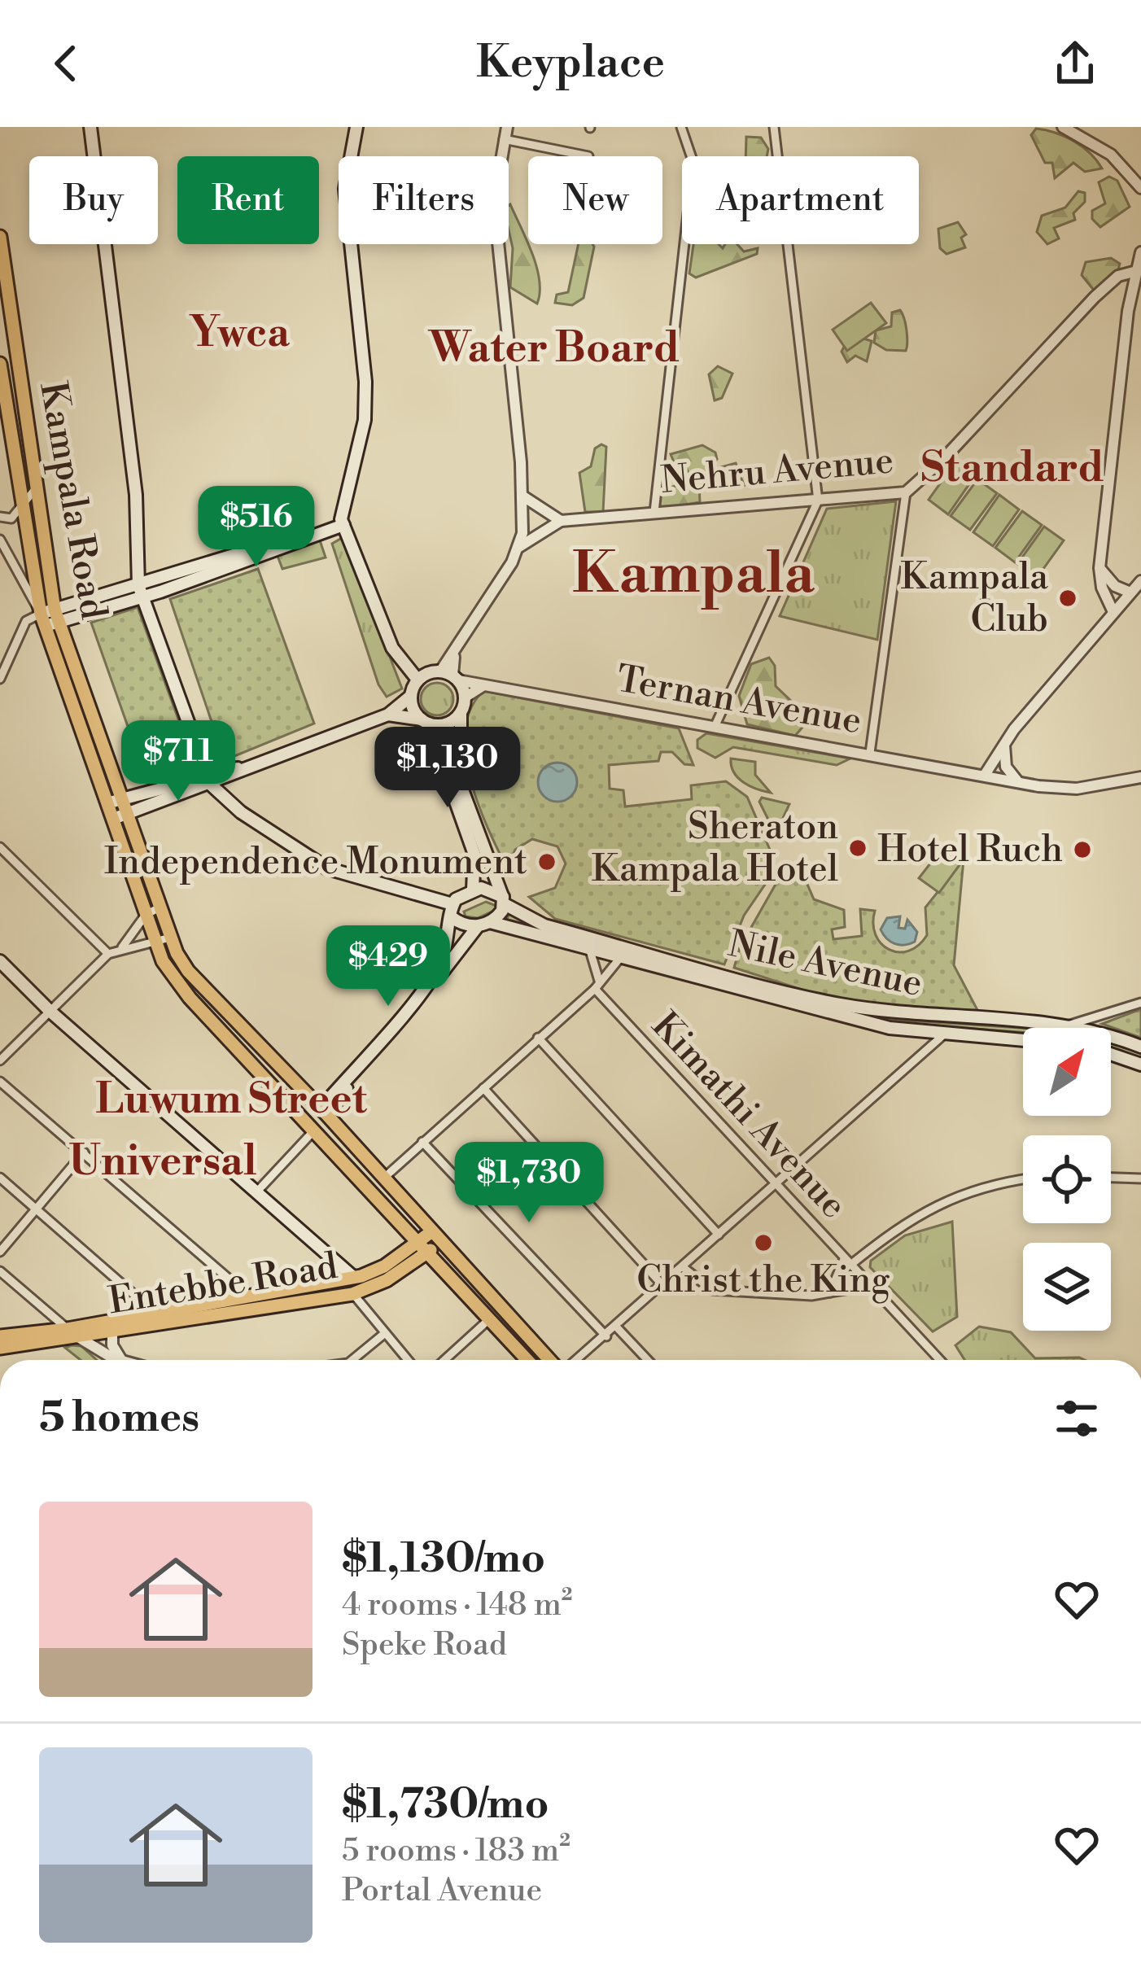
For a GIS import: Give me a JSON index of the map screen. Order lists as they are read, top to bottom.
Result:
{
  "streets": {
    "main road": ["Kampala Road", "Nile Avenue", "Entebbe Road"],
    "street": ["Nehru Avenue", "Ternan Avenue", "Kimathi Avenue"]
  },
  "crossings": [
    ["Kampala Road", "Entebbe Road"],
    ["Nile Avenue", "Kimathi Avenue"]
  ],
  "districts": [
    "Ywca",
    "Water Board",
    "Standard",
    "Kampala",
    "Luwum Street",
    "Universal"
  ],
  "places": [
    "Kampala Club",
    "Sheraton Kampala Hotel",
    "Hotel Ruch",
    "Independence Monument",
    "Christ the King"
  ],
  "north": "top right",
  "page": {
    "header": "Keyplace",
    "chip": [
      "Buy",
      "Rent",
      "Filters",
      "New",
      "Apartment"
    ],
    "price": [
      "$516",
      "$711",
      "$1,130",
      "$429",
      "$1,730"
    ],
    "heading": "5 homes",
    "list": [
      {
        "name": "$1,130/mo",
        "note": "4 rooms · 148 m² · Speke Road"
      },
      {
        "name": "$1,730/mo",
        "note": "5 rooms · 183 m² · Portal Avenue"
      }
    ]
  }
}
